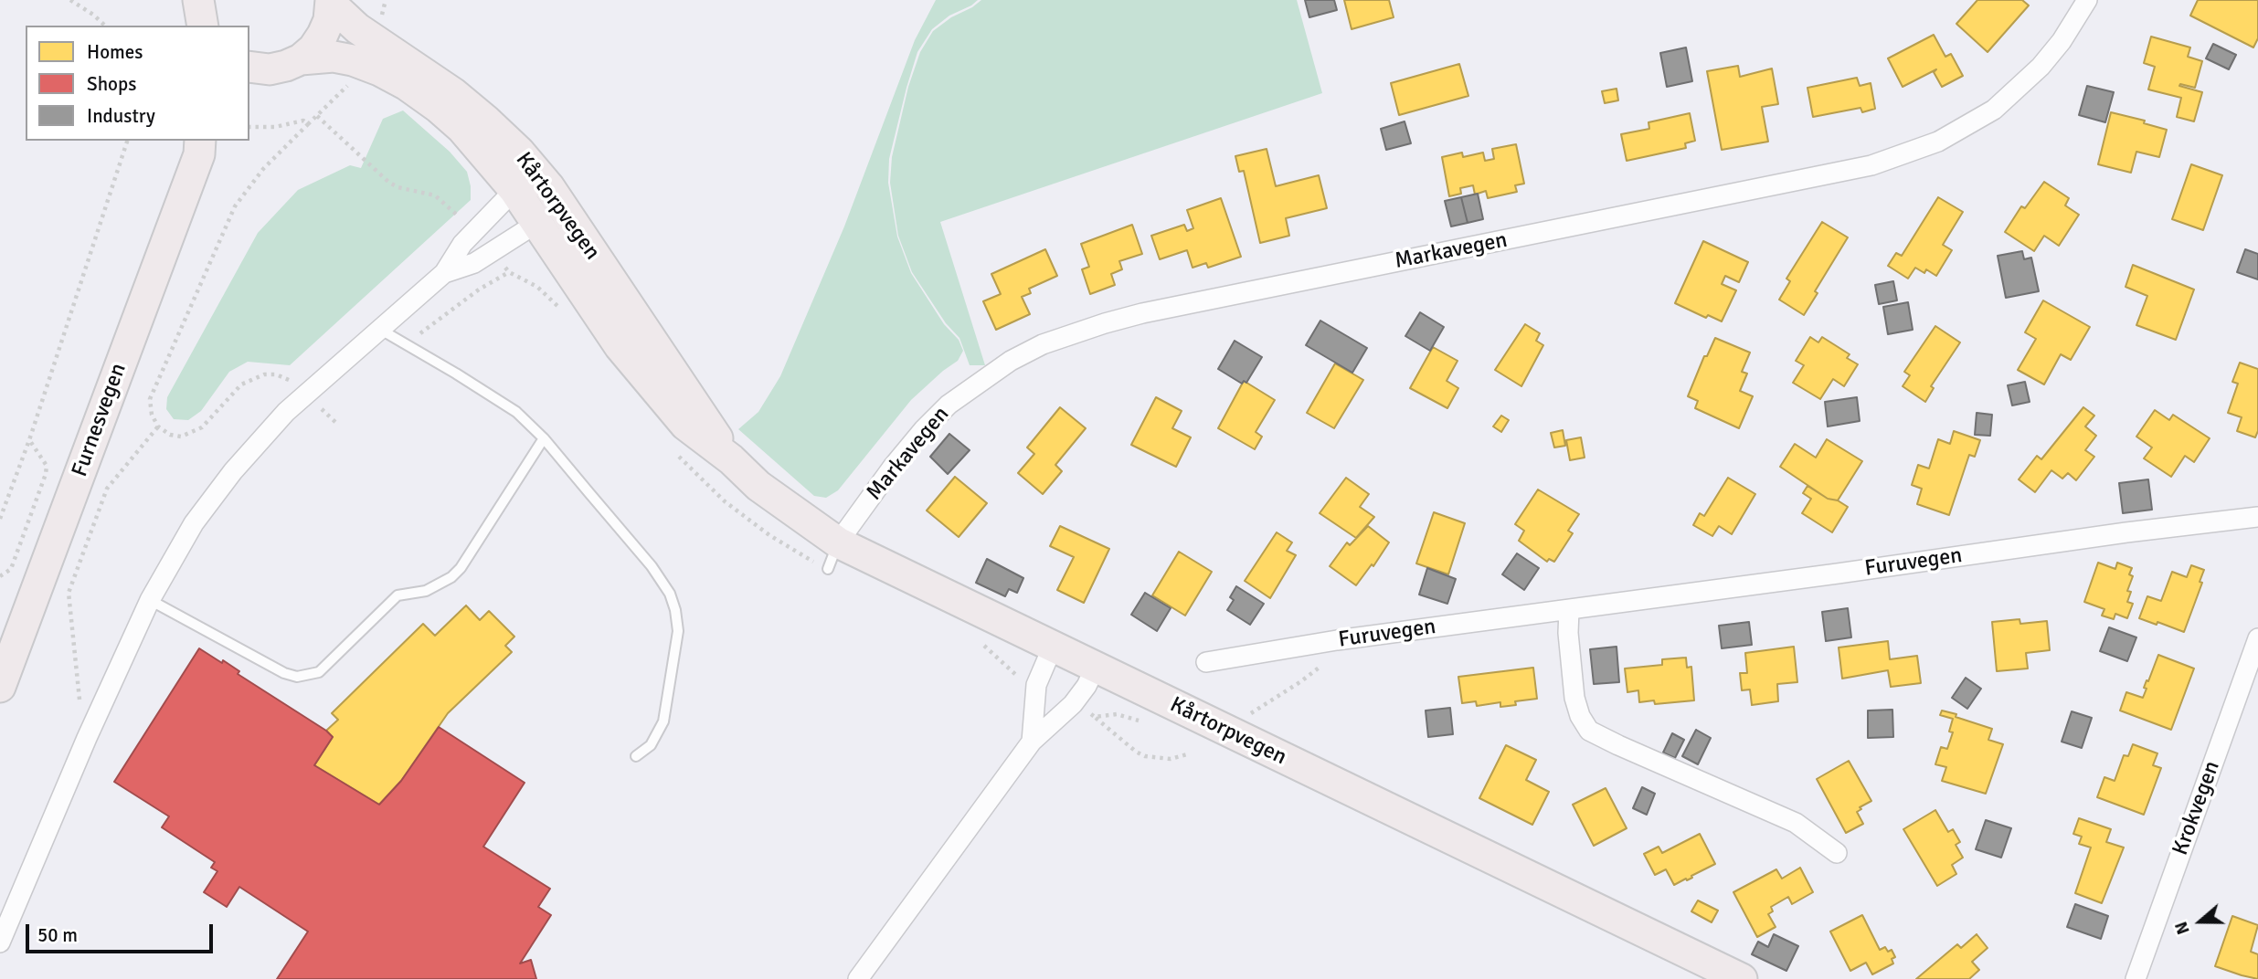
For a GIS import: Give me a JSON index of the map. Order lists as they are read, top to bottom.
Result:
{
  "streets": {
    "main road": ["Kårtorpvegen", "Furnesvegen"],
    "street": ["Markavegen", "Furuvegen", "Krokvegen"]
  },
  "crossings": [
    ["Kårtorpvegen", "Markavegen"]
  ],
  "legend": ["Homes", "Shops", "Industry"],
  "scale_bar": "50 m",
  "north": "left"
}
